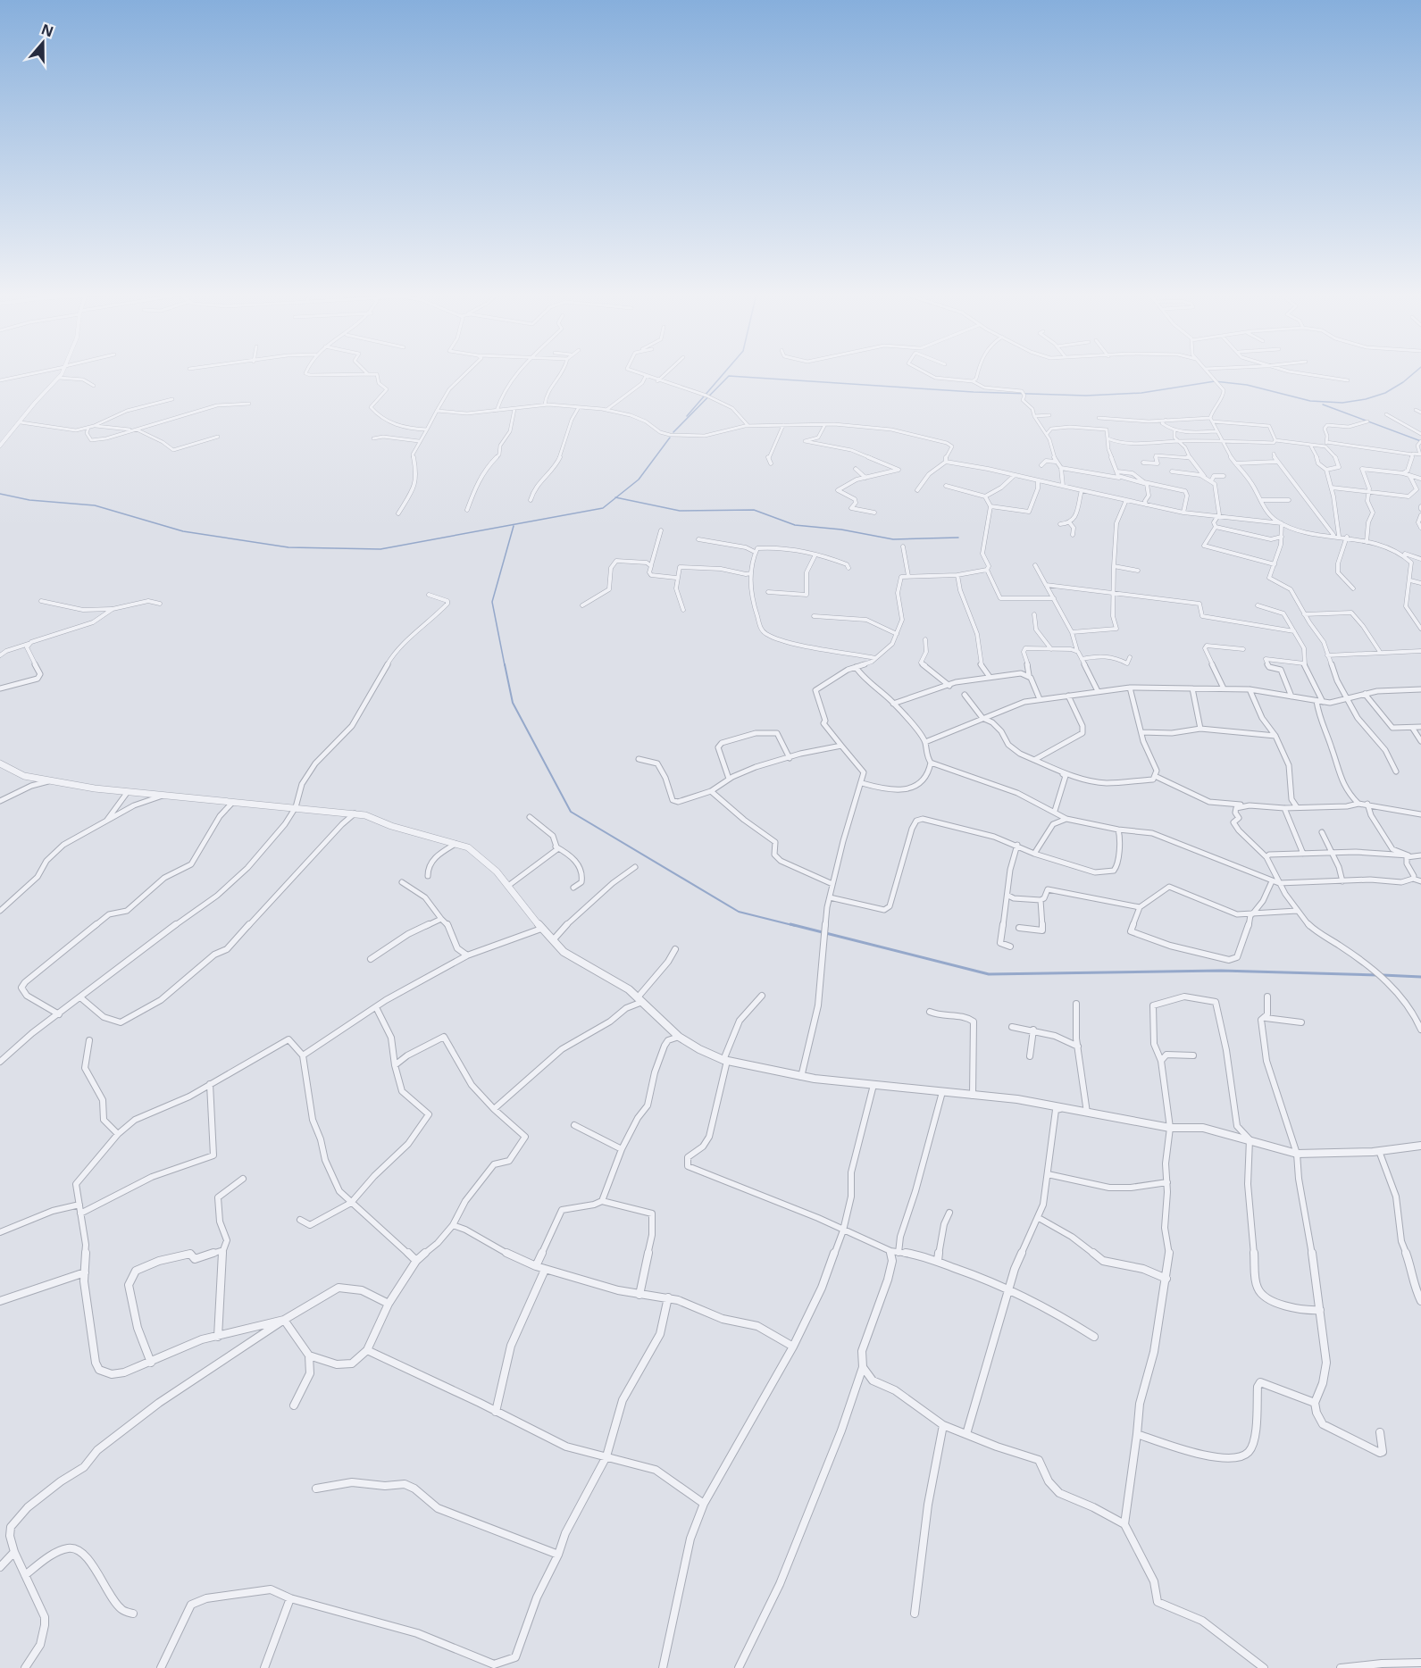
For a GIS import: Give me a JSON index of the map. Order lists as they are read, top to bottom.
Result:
{
  "north": "top"
}
